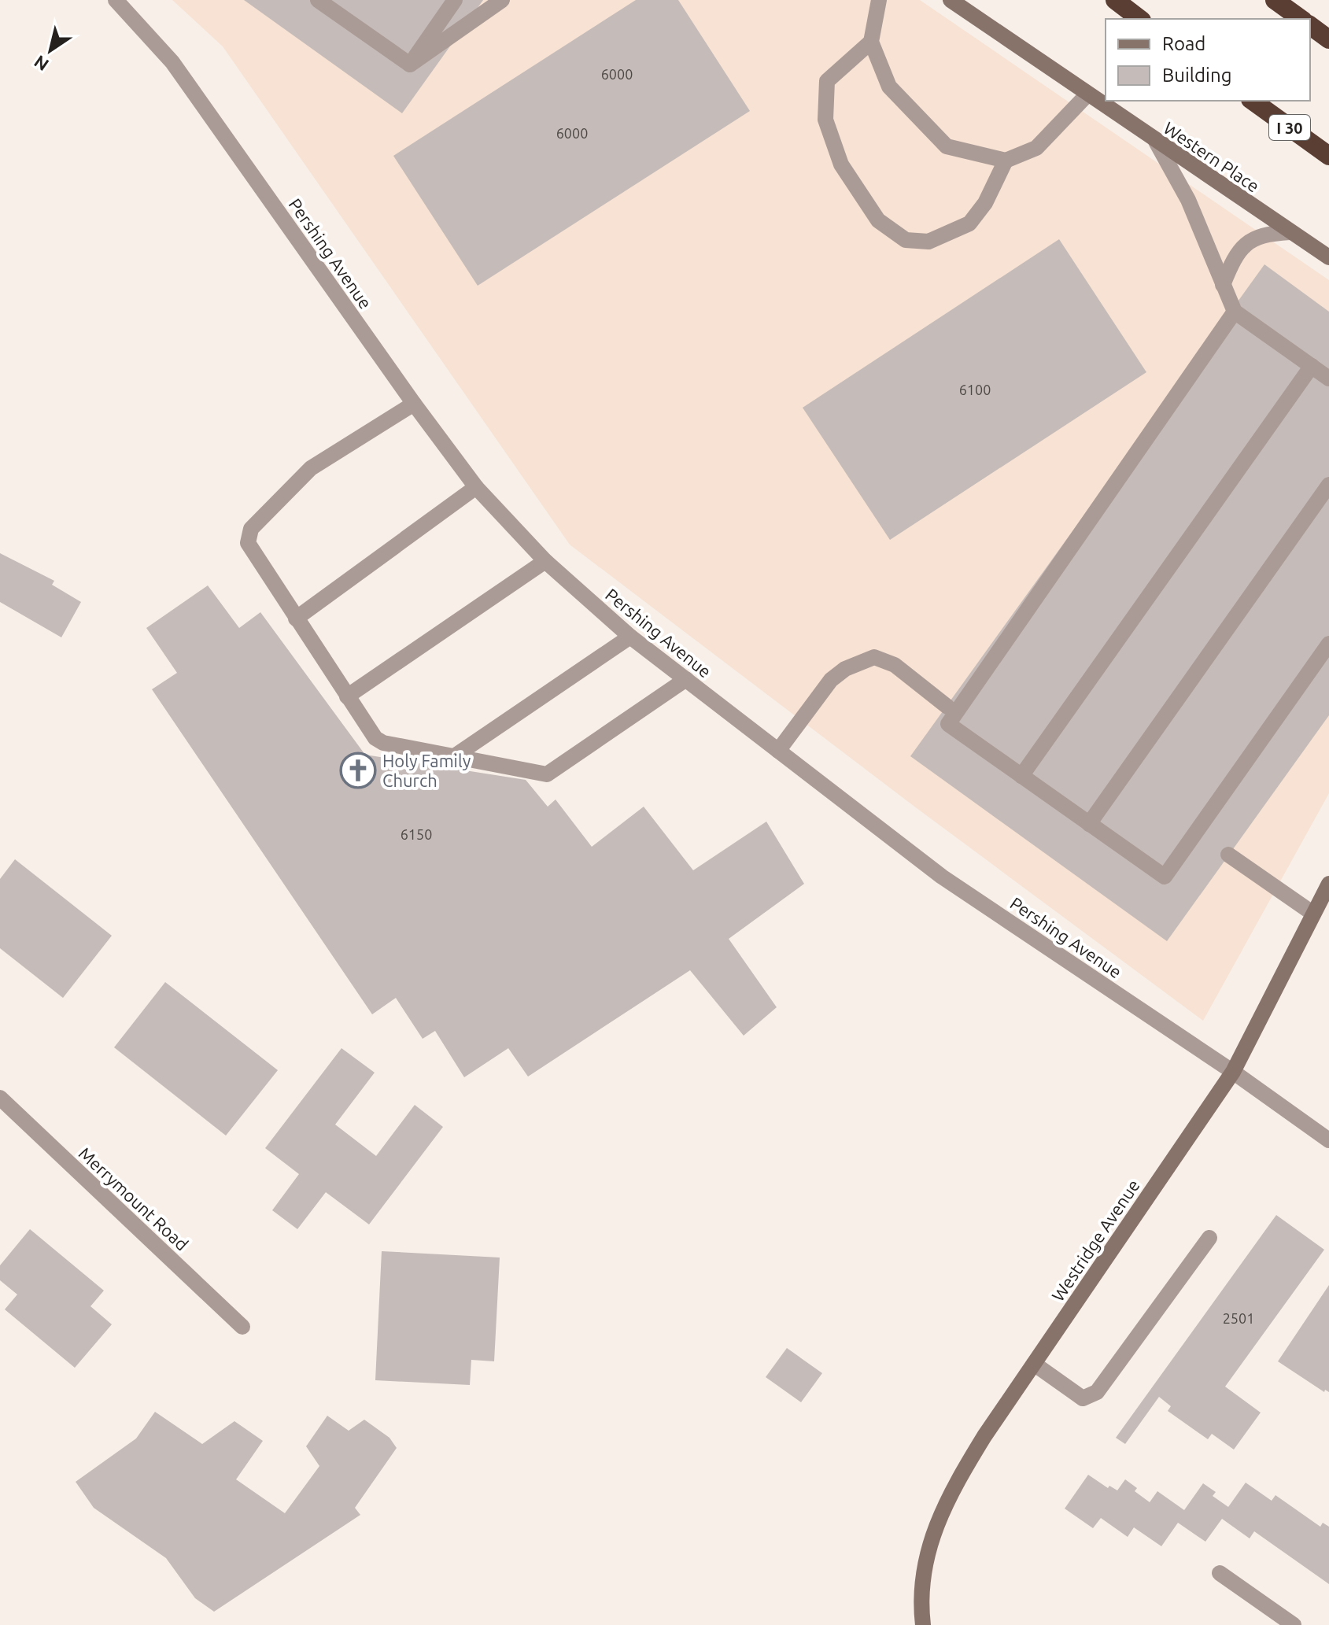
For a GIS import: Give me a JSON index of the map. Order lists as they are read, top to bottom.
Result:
{
  "streets": {
    "highway": ["I 30"],
    "street": [
      "Western Place",
      "Pershing Avenue",
      "Merrymount Road",
      "Westridge Avenue"
    ]
  },
  "crossings": [
    ["Pershing Avenue", "Westridge Avenue"]
  ],
  "places": {
    "church": ["Holy Family Church"]
  },
  "house_numbers": [
    "6000",
    "6000",
    "6100",
    "6150",
    "2501"
  ],
  "legend": ["Road", "Building"],
  "north": "bottom left"
}
